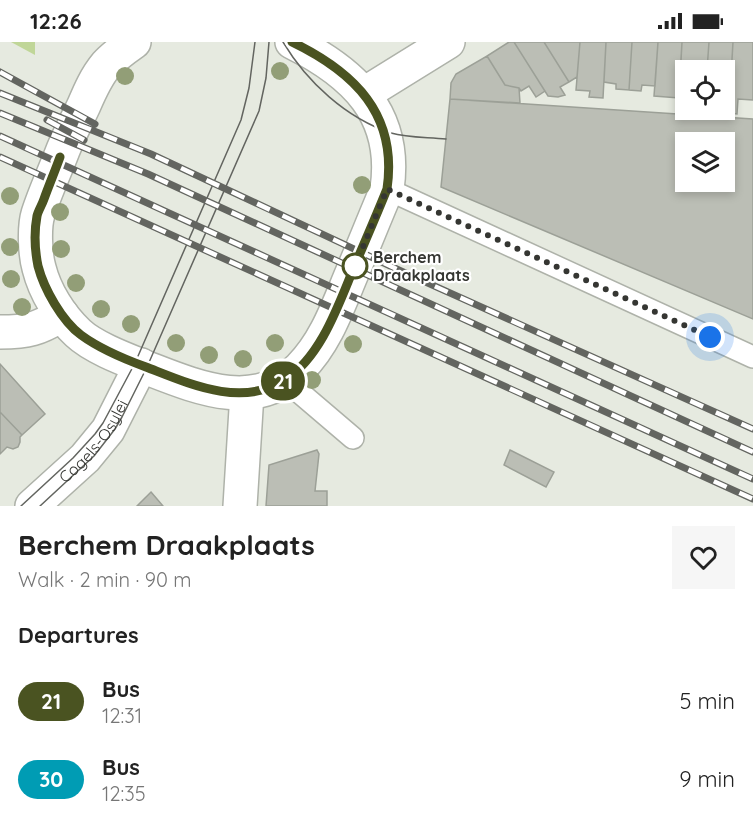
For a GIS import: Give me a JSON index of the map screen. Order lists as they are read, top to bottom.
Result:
{
  "streets": {
    "street": ["Cogels-Osylei"]
  },
  "places": ["Berchem Draakplaats"],
  "lines": ["bus line 21"],
  "page": {
    "status": "12:26",
    "on_map": "21",
    "heading": [
      ["Berchem Draakplaats", "Walk · 2 min · 90 m"],
      "Departures"
    ],
    "list": [
      {
        "mark": "21",
        "name": "Bus",
        "note": "12:31",
        "value": "5 min"
      },
      {
        "mark": "30",
        "name": "Bus",
        "note": "12:35",
        "value": "9 min"
      }
    ]
  }
}
